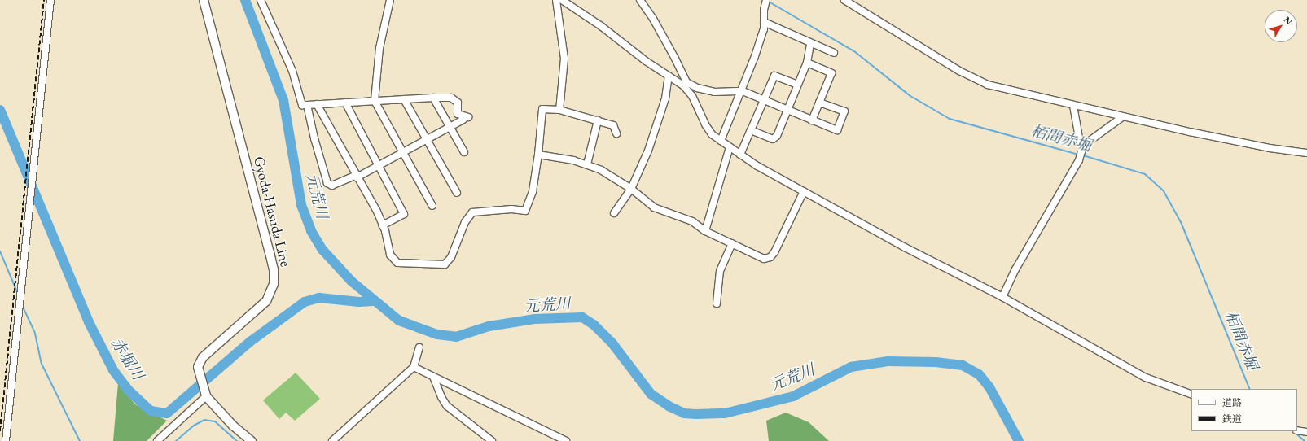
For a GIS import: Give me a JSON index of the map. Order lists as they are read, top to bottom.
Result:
{
  "streets": {
    "main road": ["Gyoda-Hasuda Line"]
  },
  "water": ["栢間赤堀", "元荒川", "赤堀川"],
  "legend": ["道路", "鉄道"],
  "north": "top right"
}
